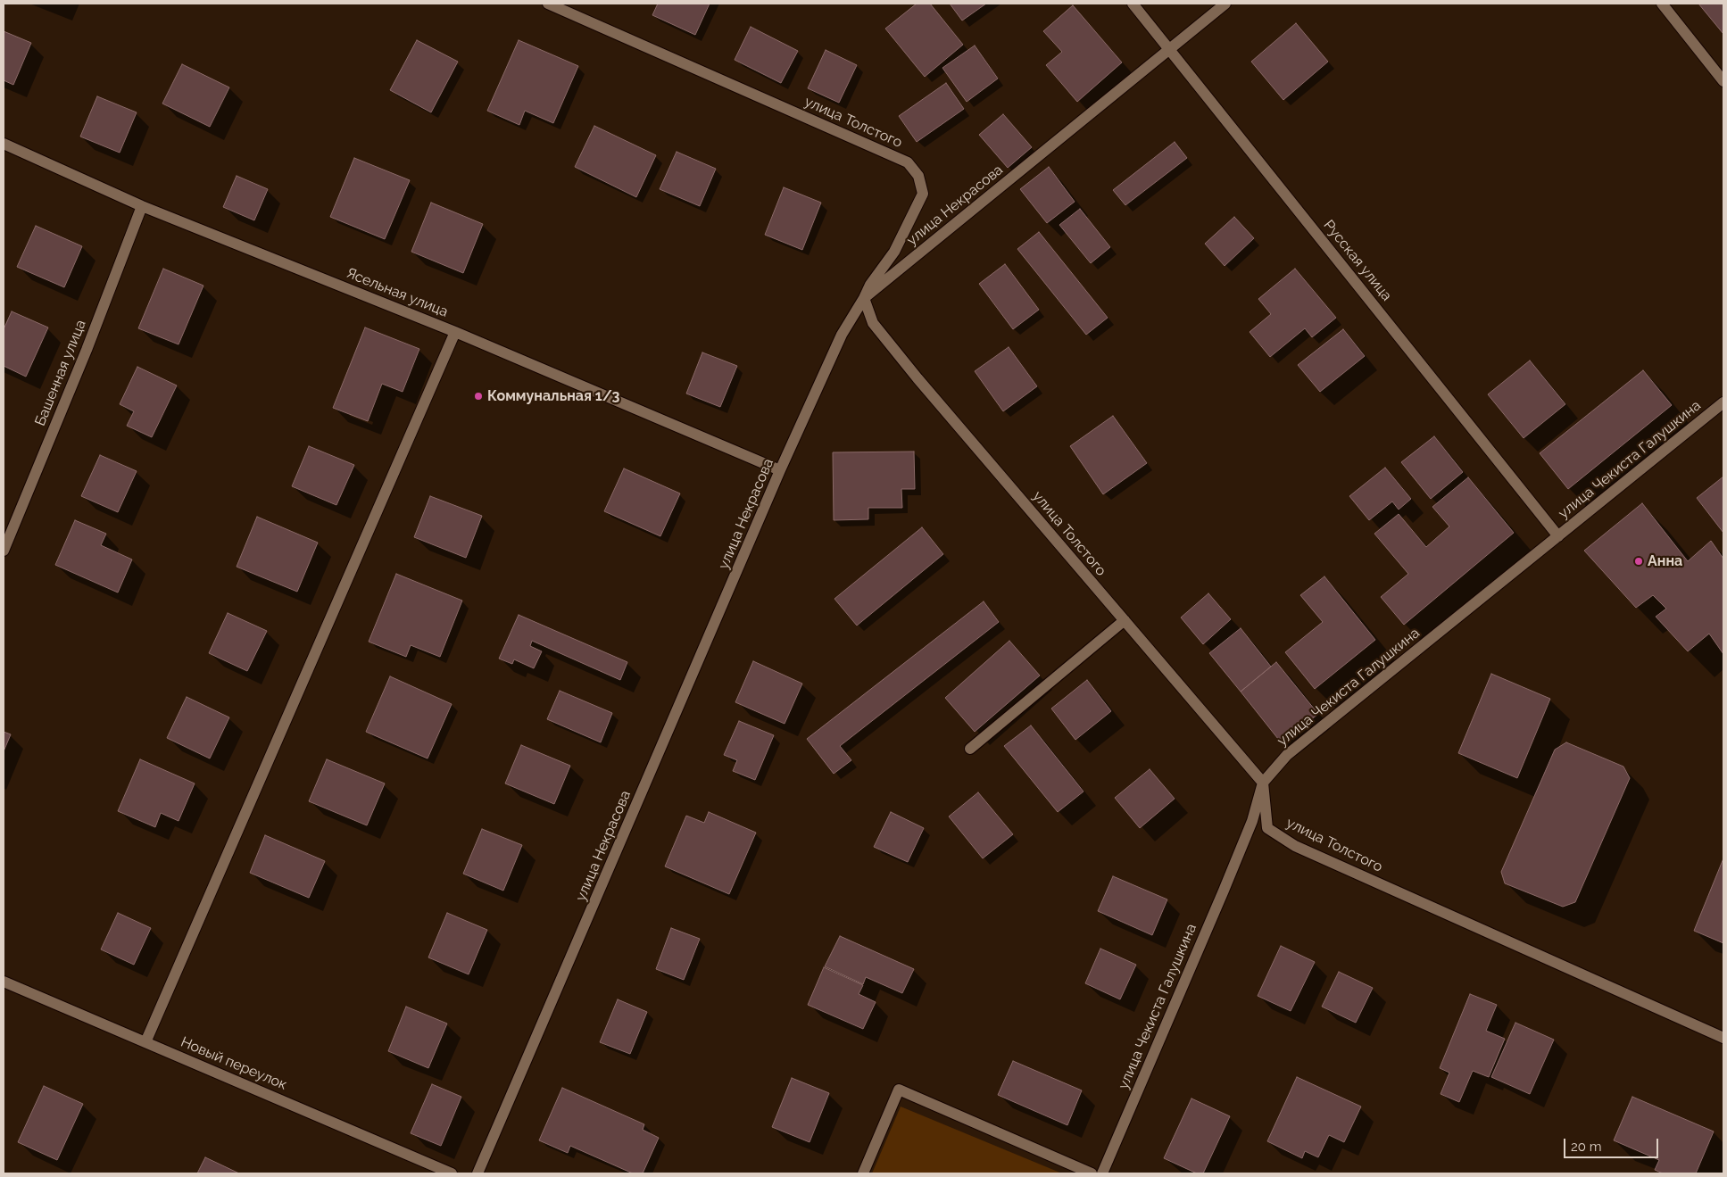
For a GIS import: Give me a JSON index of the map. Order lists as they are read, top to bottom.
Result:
{
  "streets": {
    "street": [
      "улица Толстого",
      "улица Некрасова",
      "Русская улица",
      "Ясельная улица",
      "Башенная улица",
      "улица Чекиста Галушкина",
      "Новый переулок"
    ]
  },
  "crossings": [
    ["улица Толстого", "улица Некрасова"],
    ["улица Толстого", "улица Чекиста Галушкина"],
    ["улица Некрасова", "Русская улица"],
    ["улица Некрасова", "Ясельная улица"],
    ["Русская улица", "улица Чекиста Галушкина"],
    ["Ясельная улица", "Башенная улица"]
  ],
  "places": ["Коммунальная 1/3", "Анна"],
  "scale_bar": "20 m"
}
